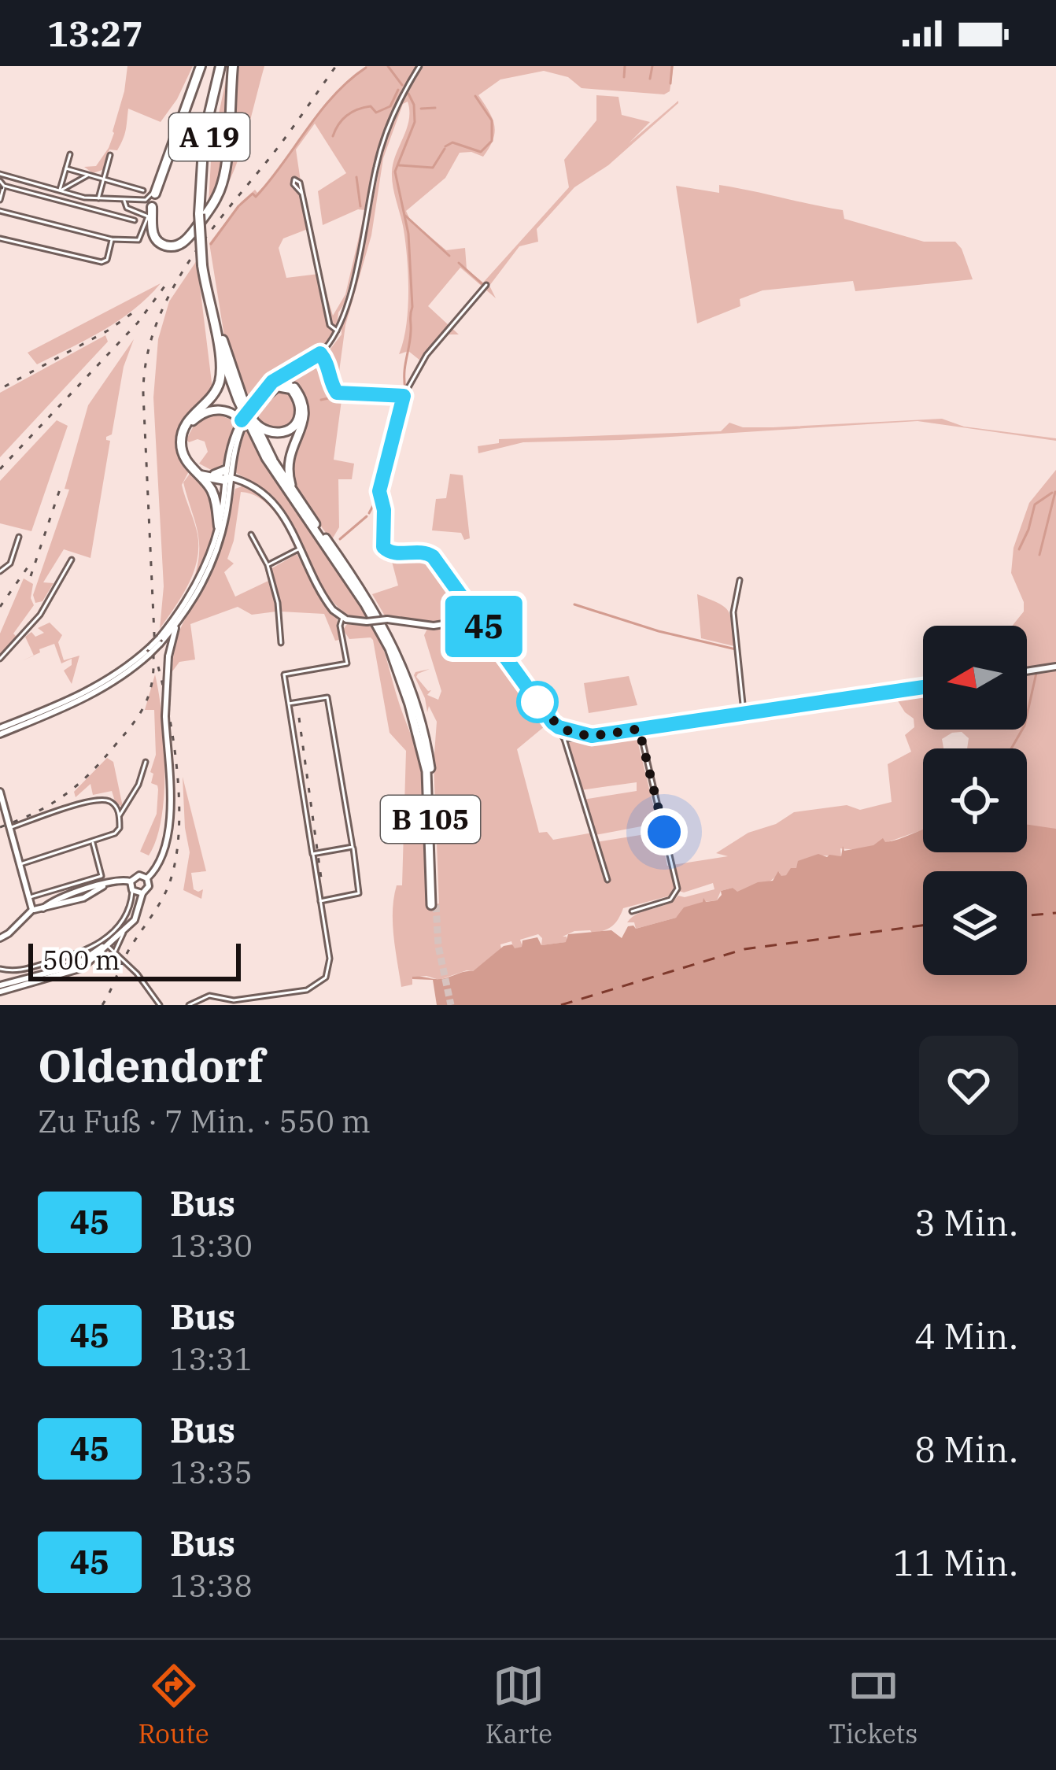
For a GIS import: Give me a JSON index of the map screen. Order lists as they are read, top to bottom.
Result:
{
  "streets": {
    "highway": ["A 19", "B 105"]
  },
  "crossings": [
    ["A 19", "B 105"]
  ],
  "lines": ["bus line 45"],
  "scale_bar": "500 m",
  "north": "left",
  "page": {
    "status": "13:27",
    "on_map": "45",
    "scale": "500 m",
    "heading": ["Oldendorf", "Zu Fuß · 7 Min. · 550 m"],
    "list": [
      {
        "mark": "45",
        "name": "Bus",
        "note": "13:30",
        "value": "3 Min."
      },
      {
        "mark": "45",
        "name": "Bus",
        "note": "13:31",
        "value": "4 Min."
      },
      {
        "mark": "45",
        "name": "Bus",
        "note": "13:35",
        "value": "8 Min."
      },
      {
        "mark": "45",
        "name": "Bus",
        "note": "13:38",
        "value": "11 Min."
      }
    ],
    "tabs": ["Route", "Karte", "Tickets"]
  }
}
